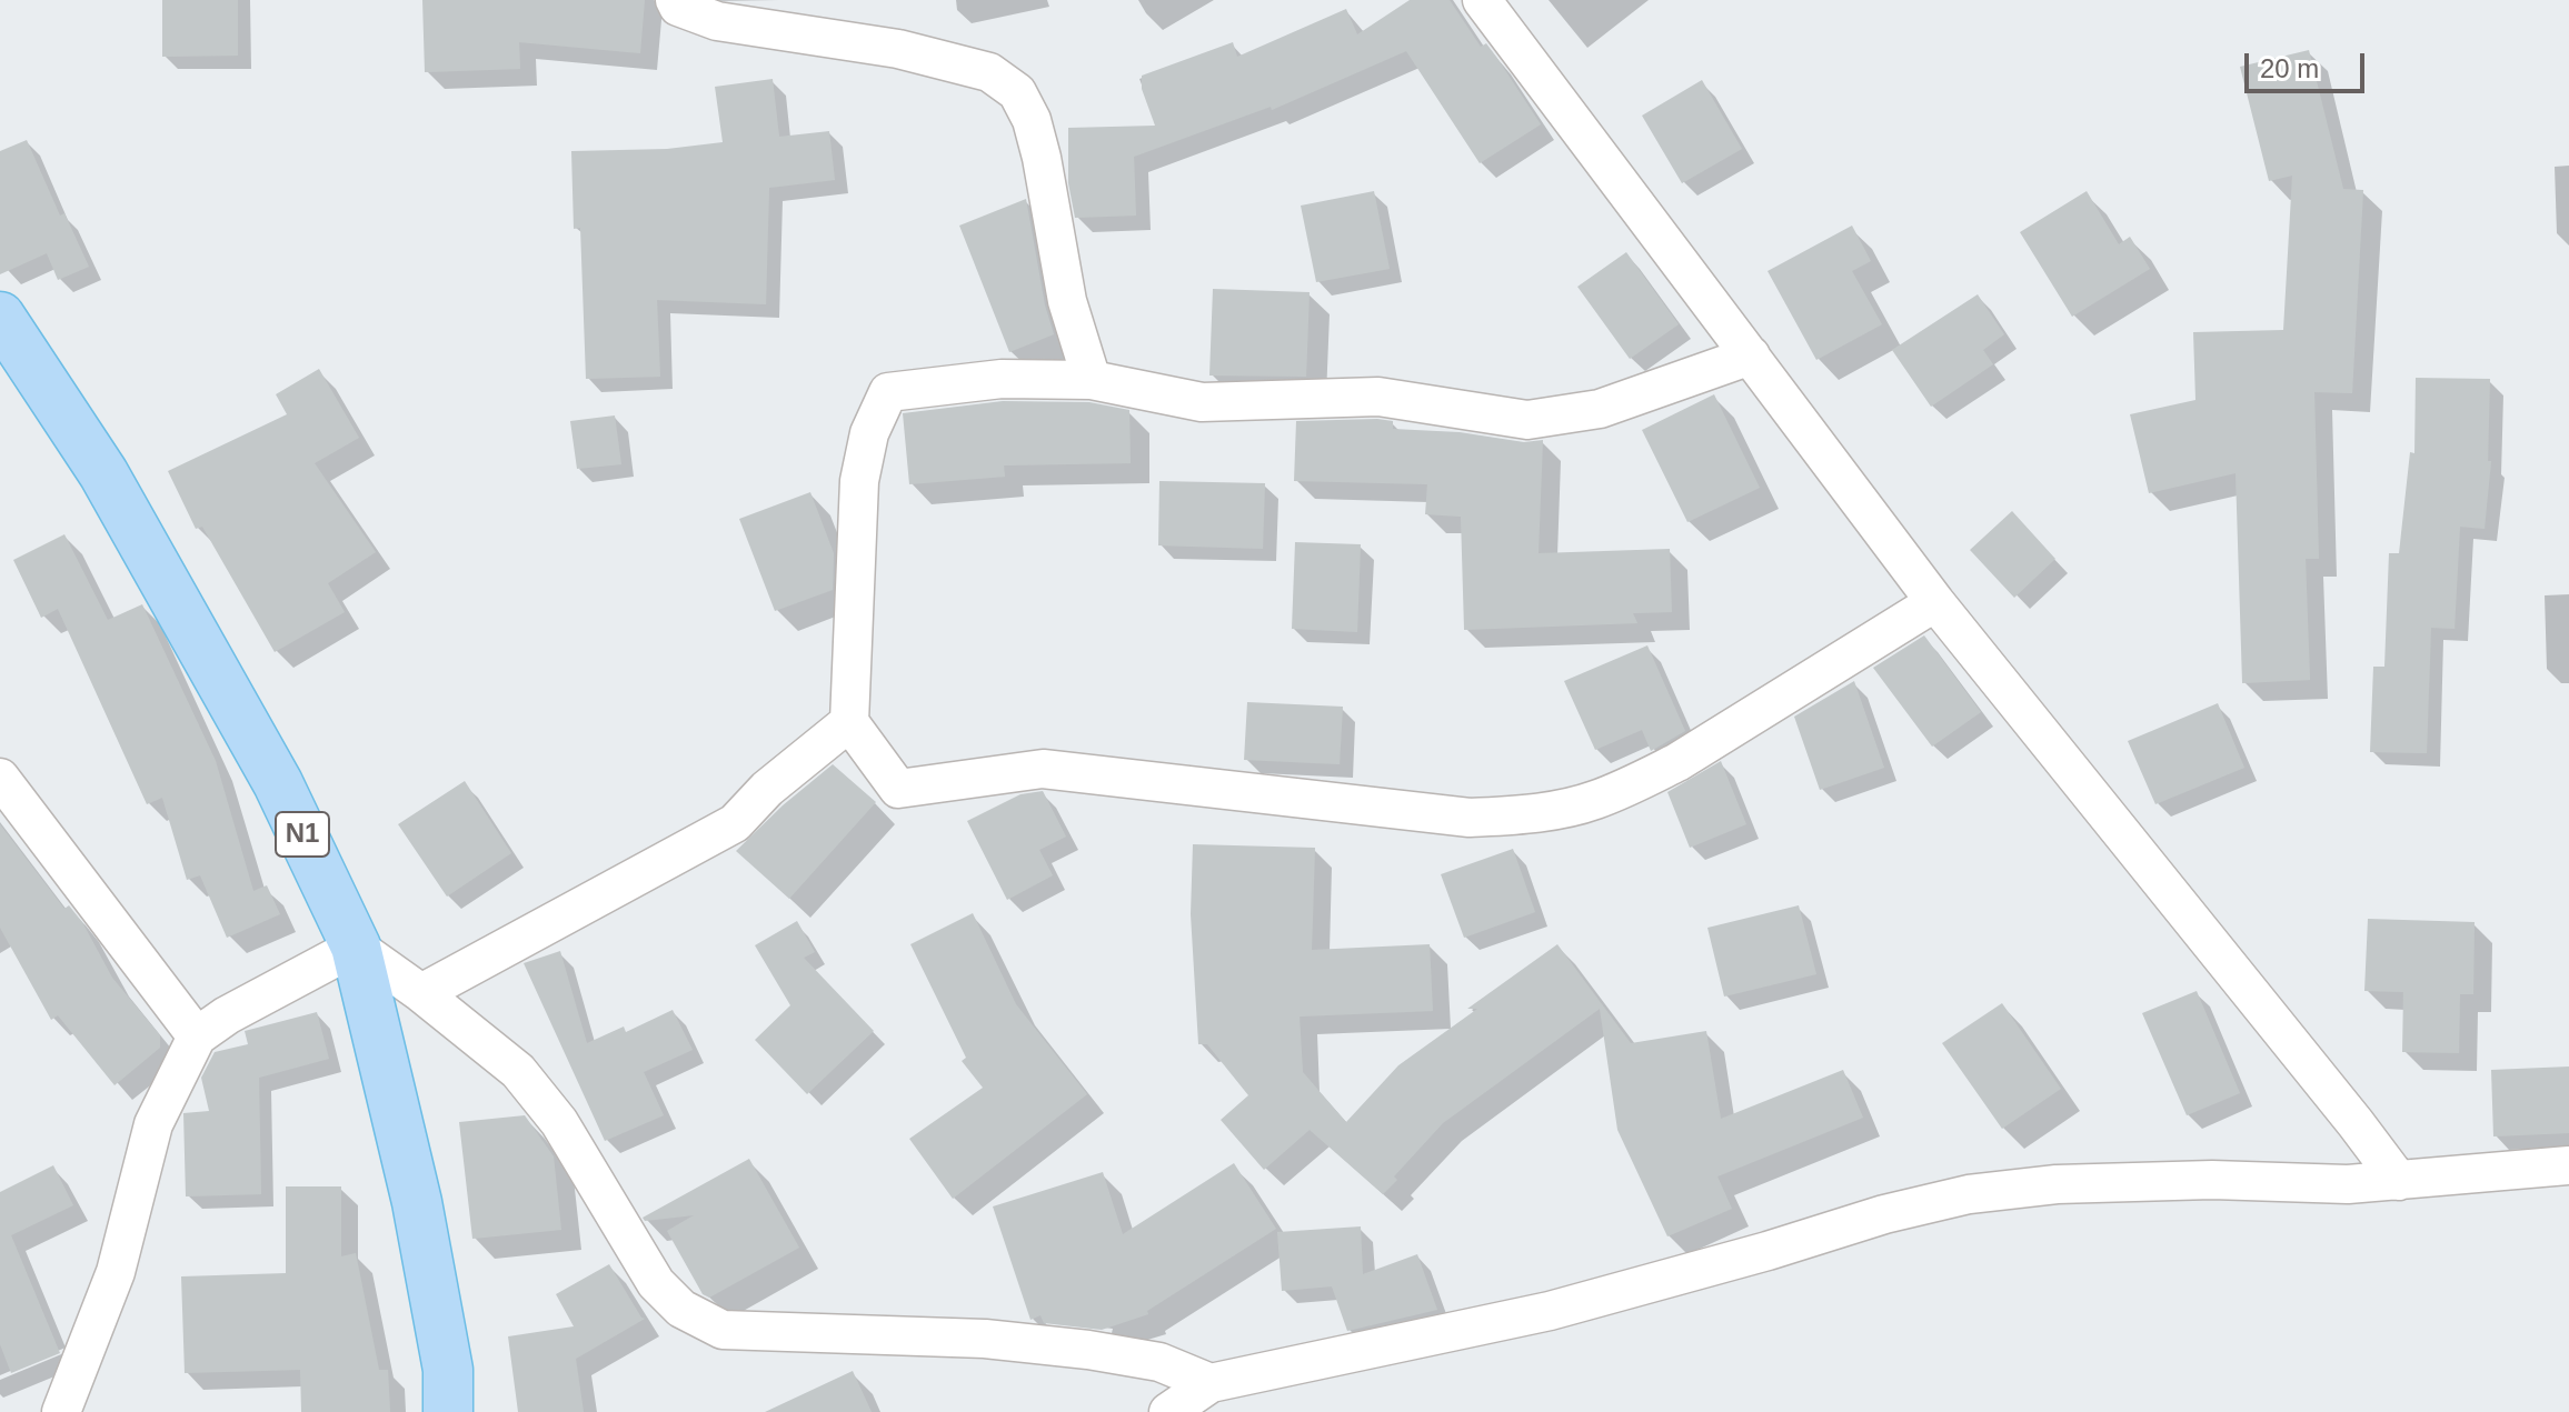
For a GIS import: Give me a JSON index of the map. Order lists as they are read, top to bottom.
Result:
{
  "streets": {
    "main road": ["N1"]
  },
  "scale_bar": "20 m"
}
